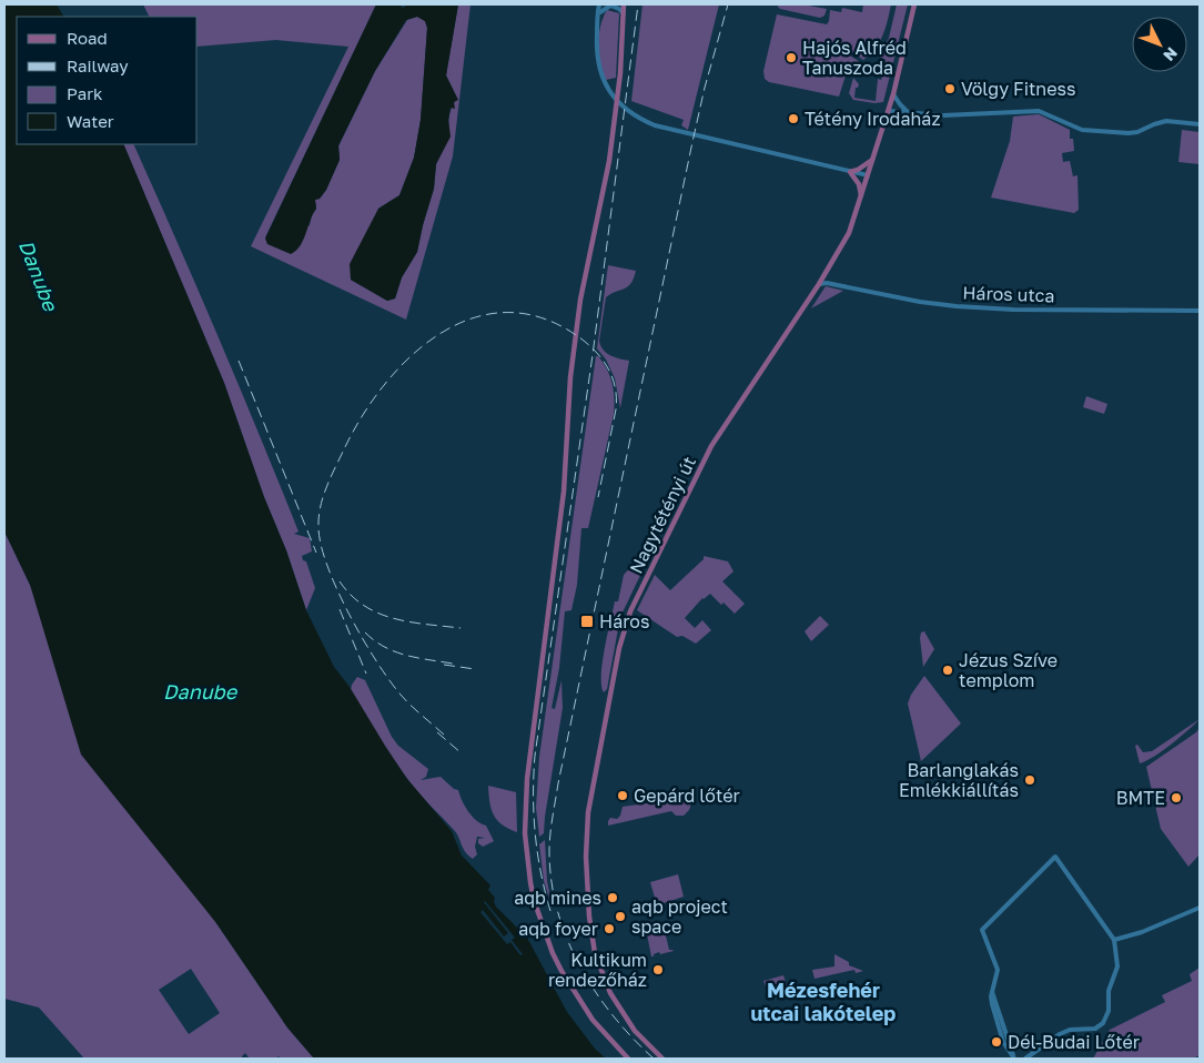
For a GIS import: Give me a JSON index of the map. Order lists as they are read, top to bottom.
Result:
{
  "streets": {
    "main road": ["Nagytétényi út"],
    "street": ["Háros utca"]
  },
  "crossings": [
    ["Háros utca", "Nagytétényi út"]
  ],
  "districts": ["Mézesfehér utcai lakótelep"],
  "water": ["Danube"],
  "places": {
    "other": [
      "Hajós Alfréd Tanuszoda",
      "Völgy Fitness",
      "Tétény Irodaház",
      "Jézus Szíve templom",
      "Barlanglakás Emlékkiállítás",
      "Gepárd lőtér",
      "BMTE",
      "aqb mines",
      "aqb project space",
      "aqb foyer",
      "Kultikum rendezőház",
      "Dél-Budai Lőtér"
    ],
    "transit": ["Háros"]
  },
  "legend": [
    "Road",
    "Railway",
    "Park",
    "Water"
  ],
  "north": "bottom right"
}
